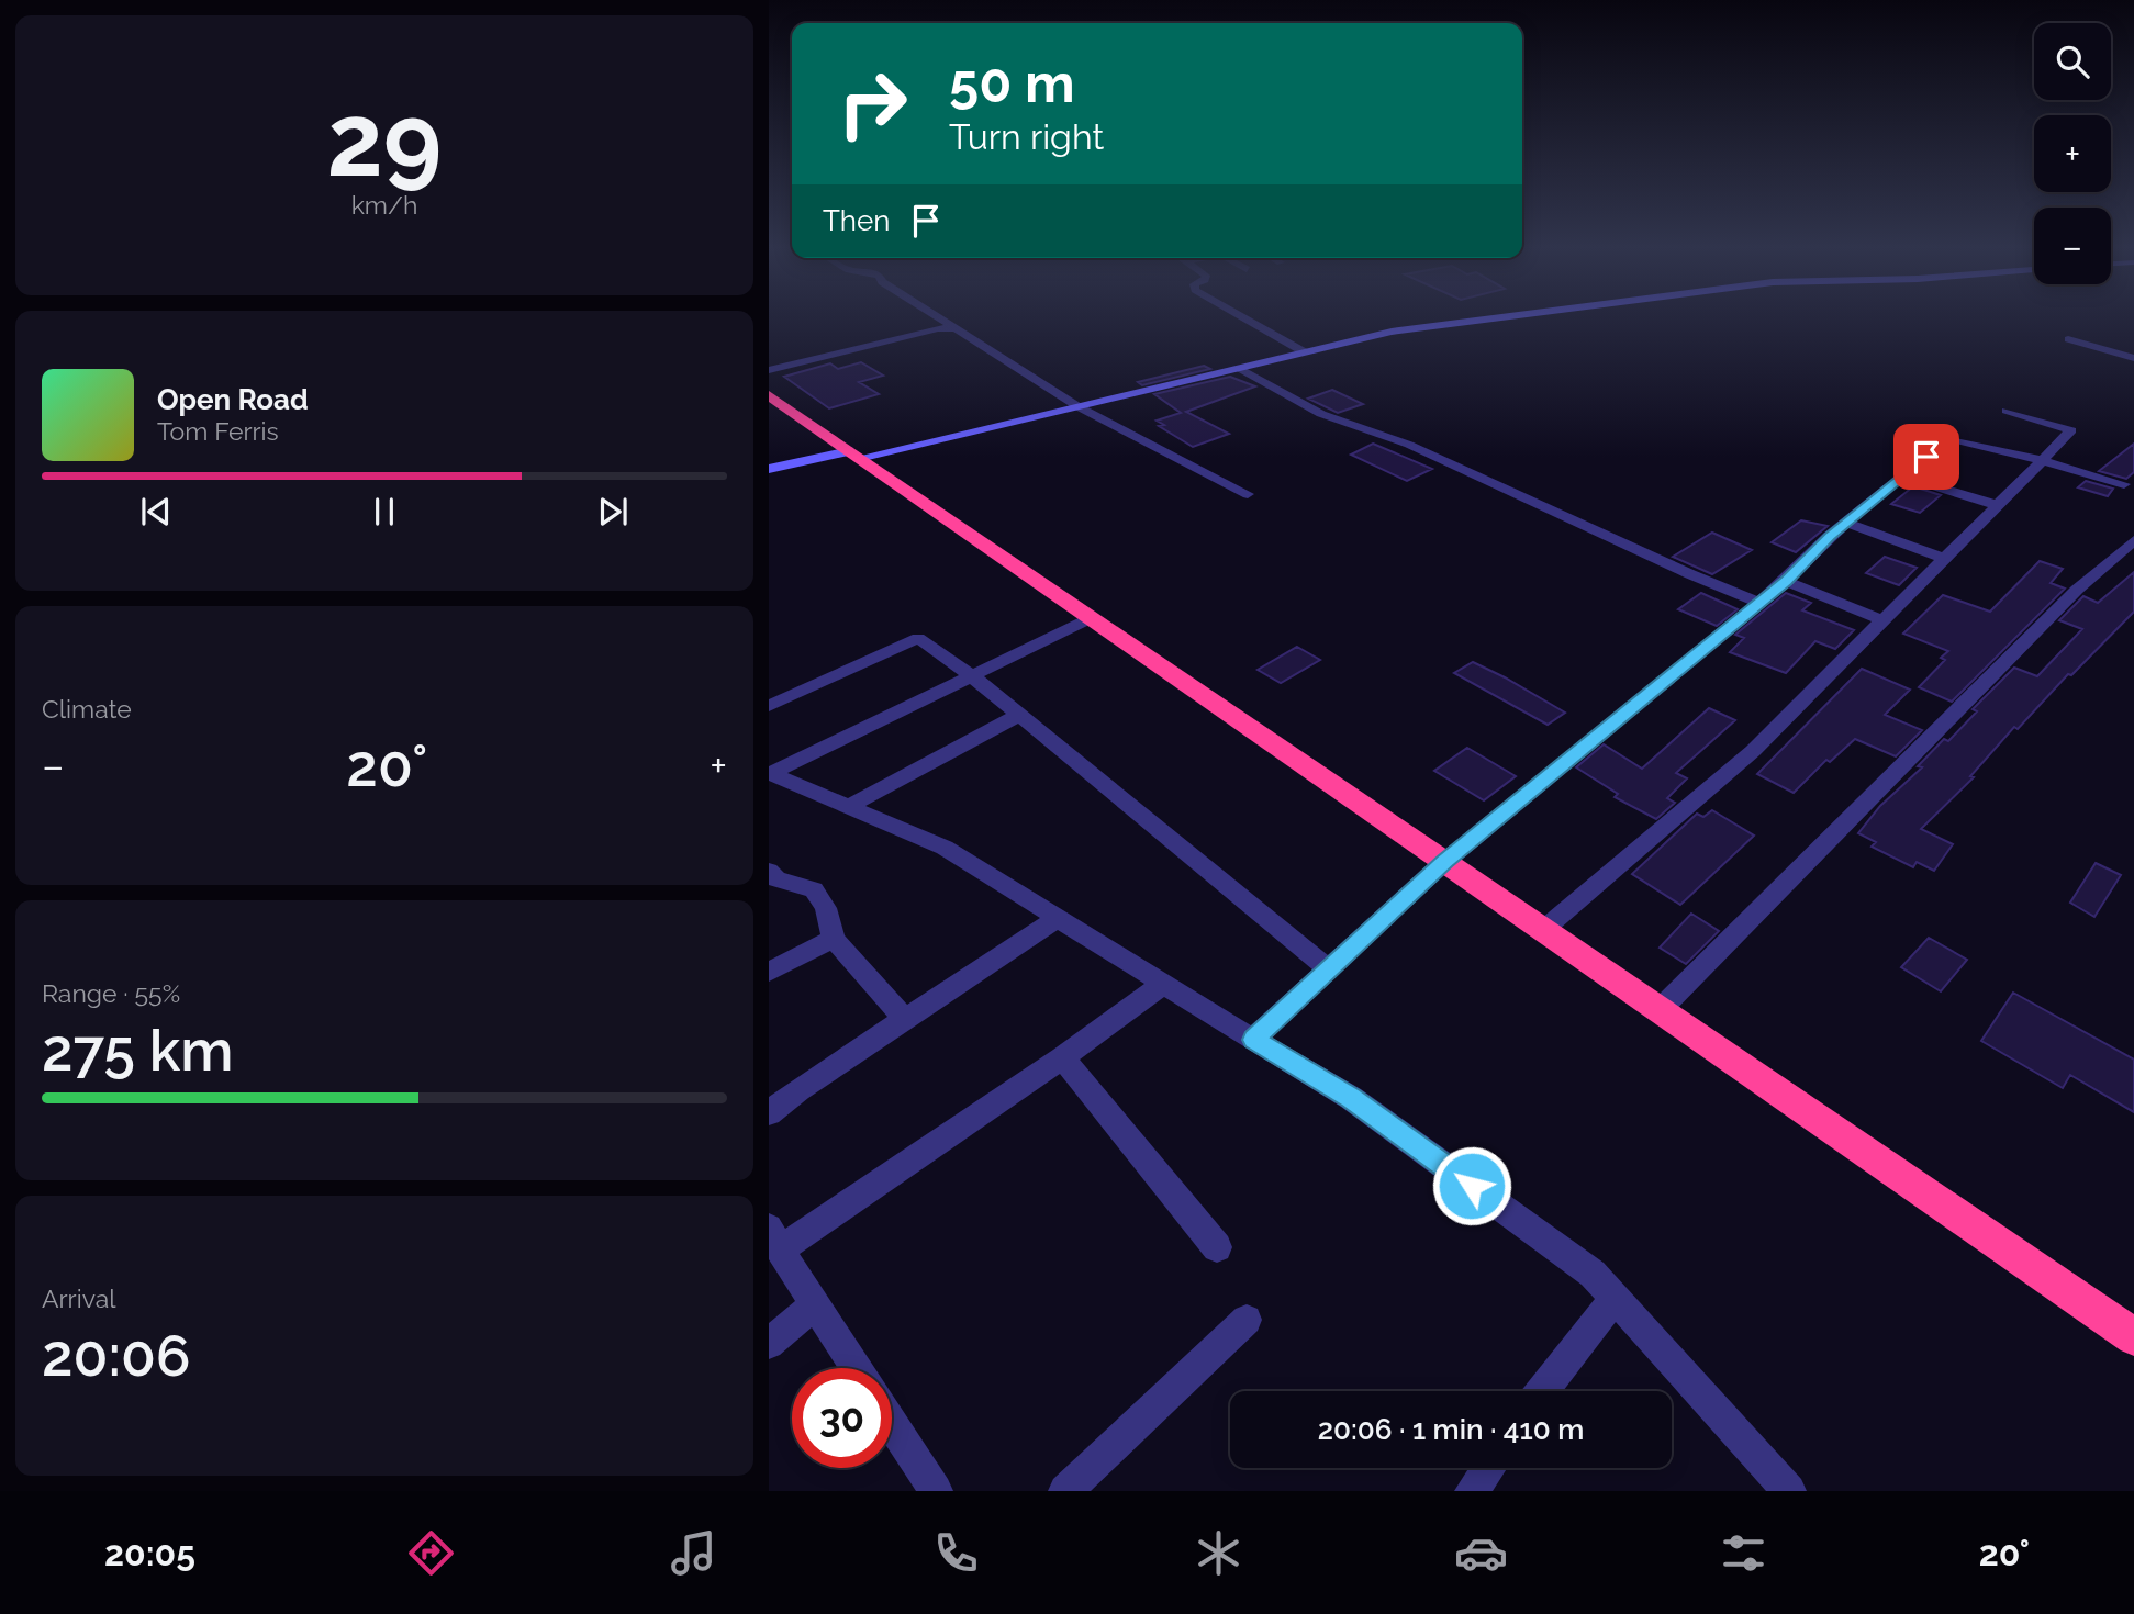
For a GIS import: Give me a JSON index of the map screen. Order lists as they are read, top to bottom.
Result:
{
  "page": {
    "tile": [
      ["29", "km/h"],
      "Climate",
      ["Range · 55%", "275 km"],
      ["Arrival", "20:06"]
    ],
    "map_buttons": ["+", "−"],
    "turn": ["50 m", "Turn right"],
    "then": "Then",
    "song": ["Open Road", "Tom Ferris"],
    "heat": ["−", "20°", "+"],
    "limit": "30",
    "trip": "20:06 · 1 min · 410 m",
    "tabs": ["20:05", "20°"]
  }
}
